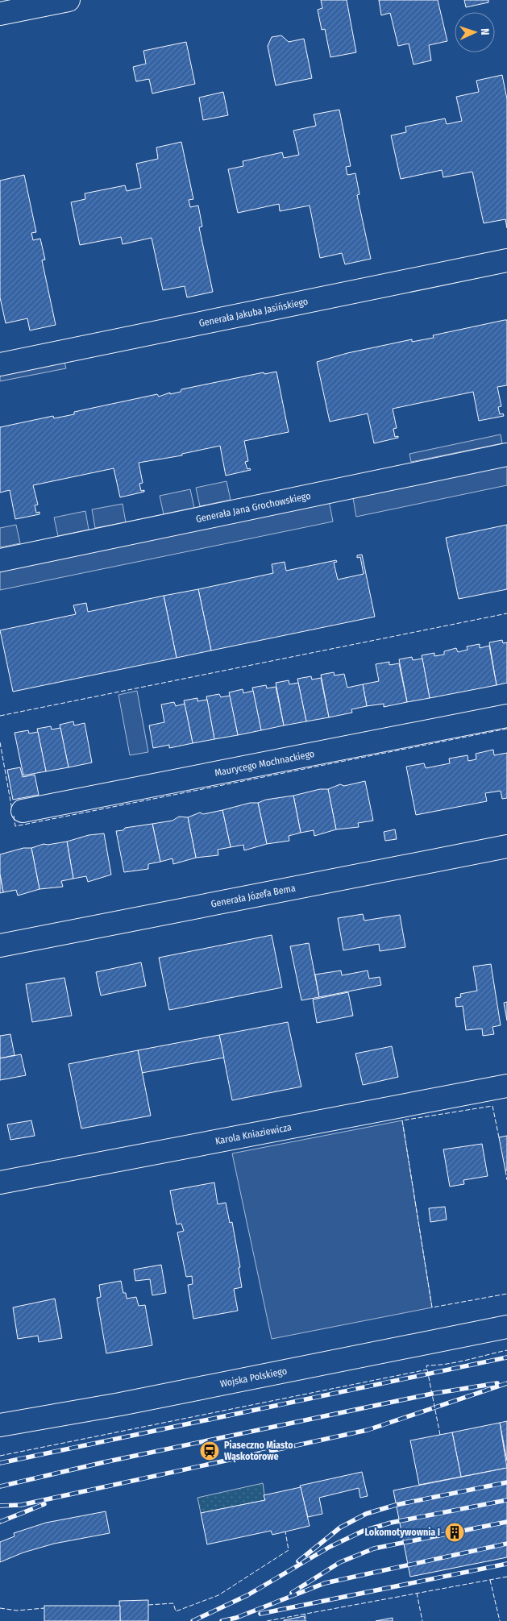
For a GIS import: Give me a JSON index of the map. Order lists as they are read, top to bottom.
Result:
{
  "streets": {
    "street": [
      "Generała Jakuba Jasińskiego",
      "Generała Jana Grochowskiego",
      "Maurycego Mochnackiego",
      "Generała Józefa Bema",
      "Karola Kniaziewicza",
      "Wojska Polskiego"
    ]
  },
  "places": {
    "station": ["Piaseczno Miasto Wąskotorowe"],
    "building": ["Lokomotywownia I"]
  },
  "north": "right"
}
